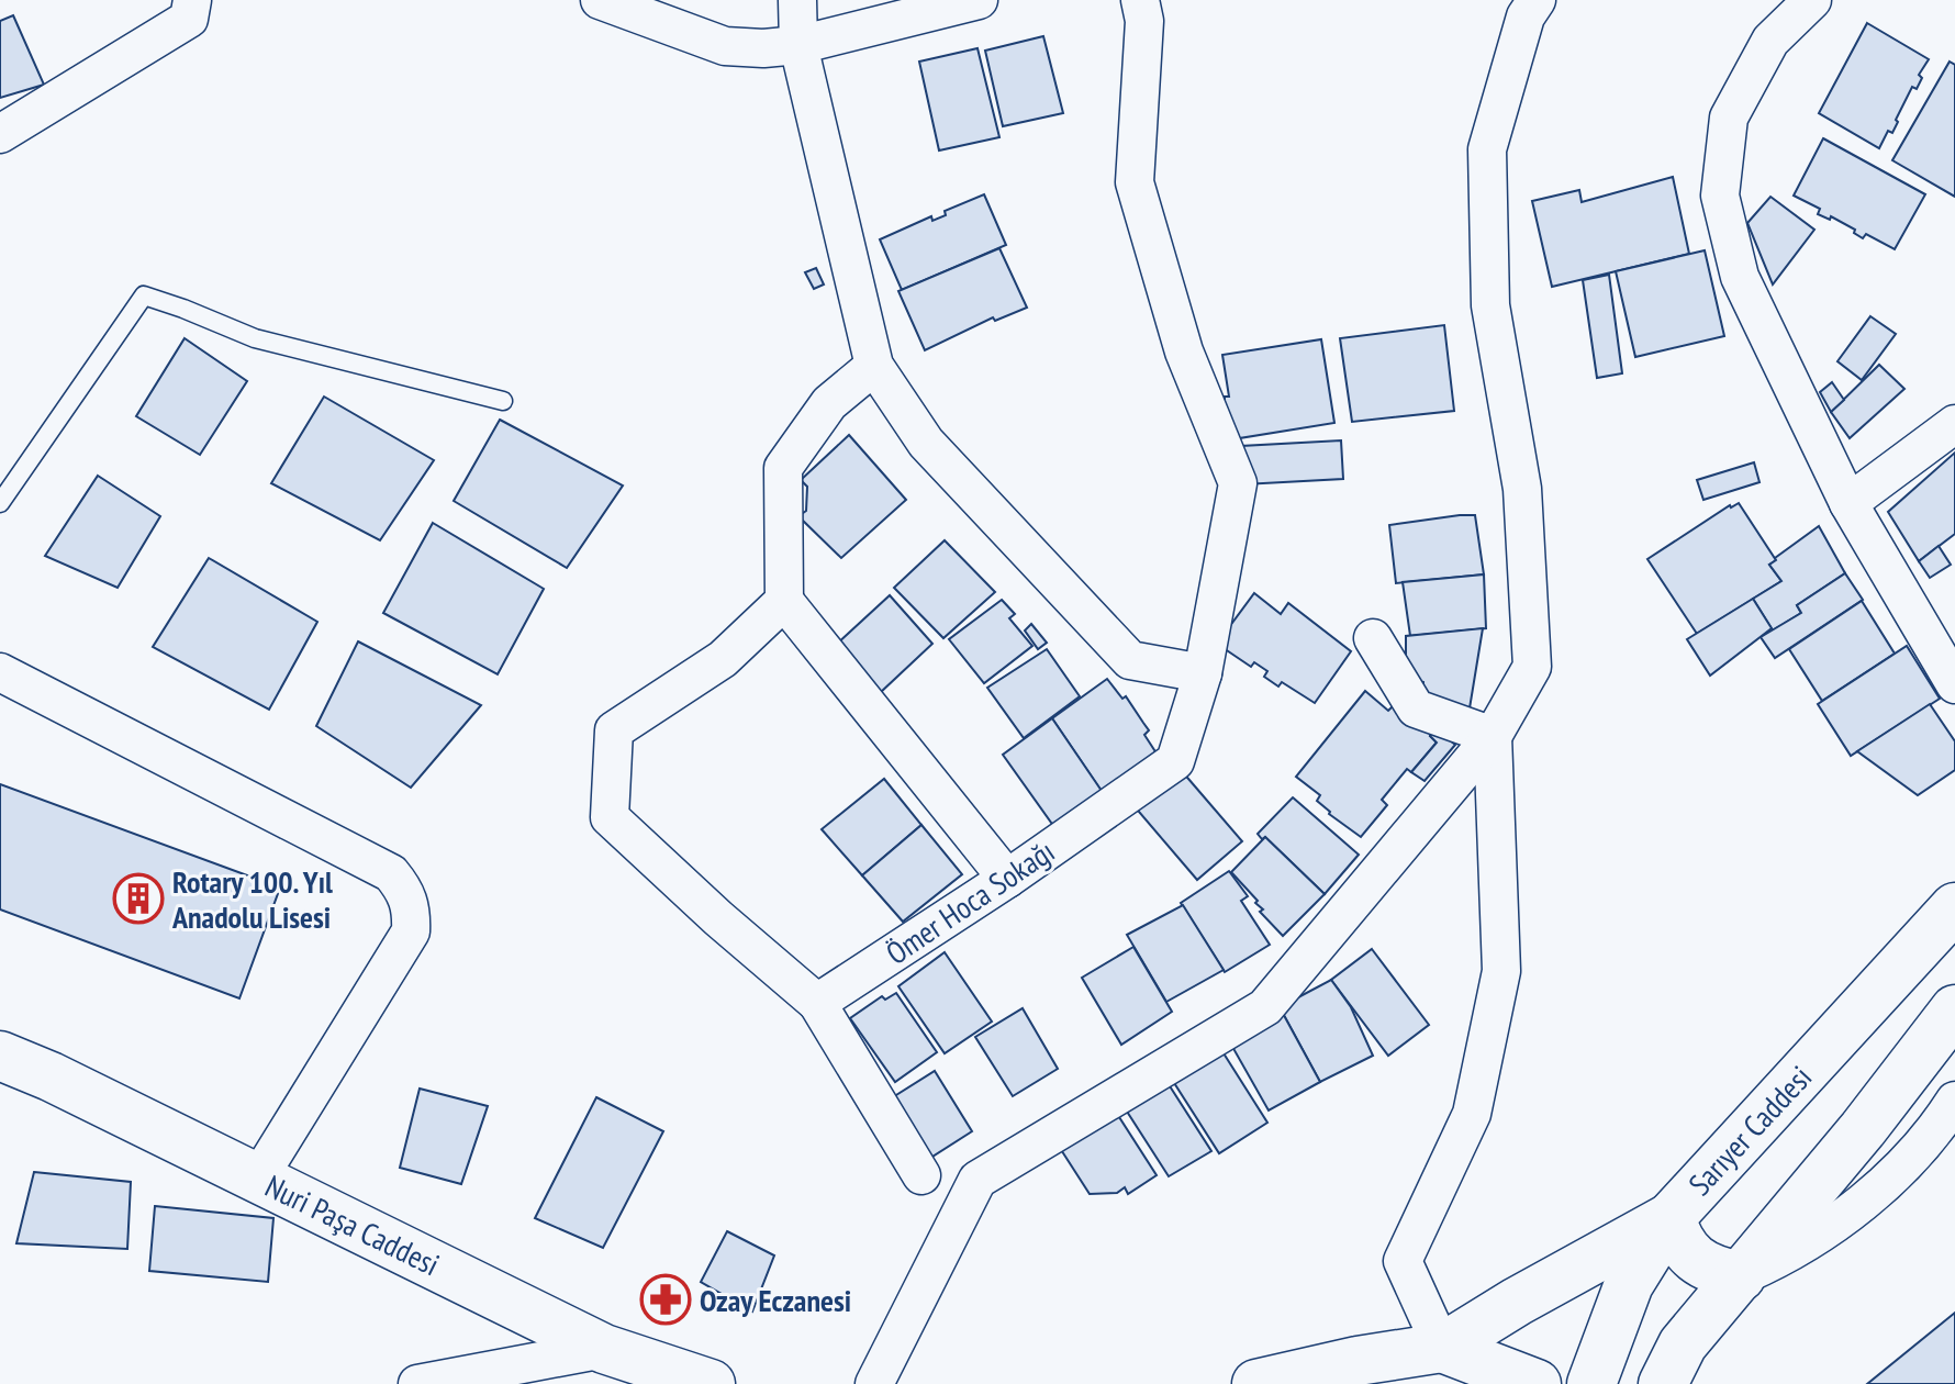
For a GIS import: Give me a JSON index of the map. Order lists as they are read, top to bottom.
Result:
{
  "streets": {
    "street": ["Ömer Hoca Sokağı", "Sarıyer Caddesi", "Nuri Paşa Caddesi"]
  },
  "places": {
    "building": ["Rotary 100. Yıl Anadolu Lisesi"],
    "pharmacy": ["Ozay Eczanesi"]
  }
}
